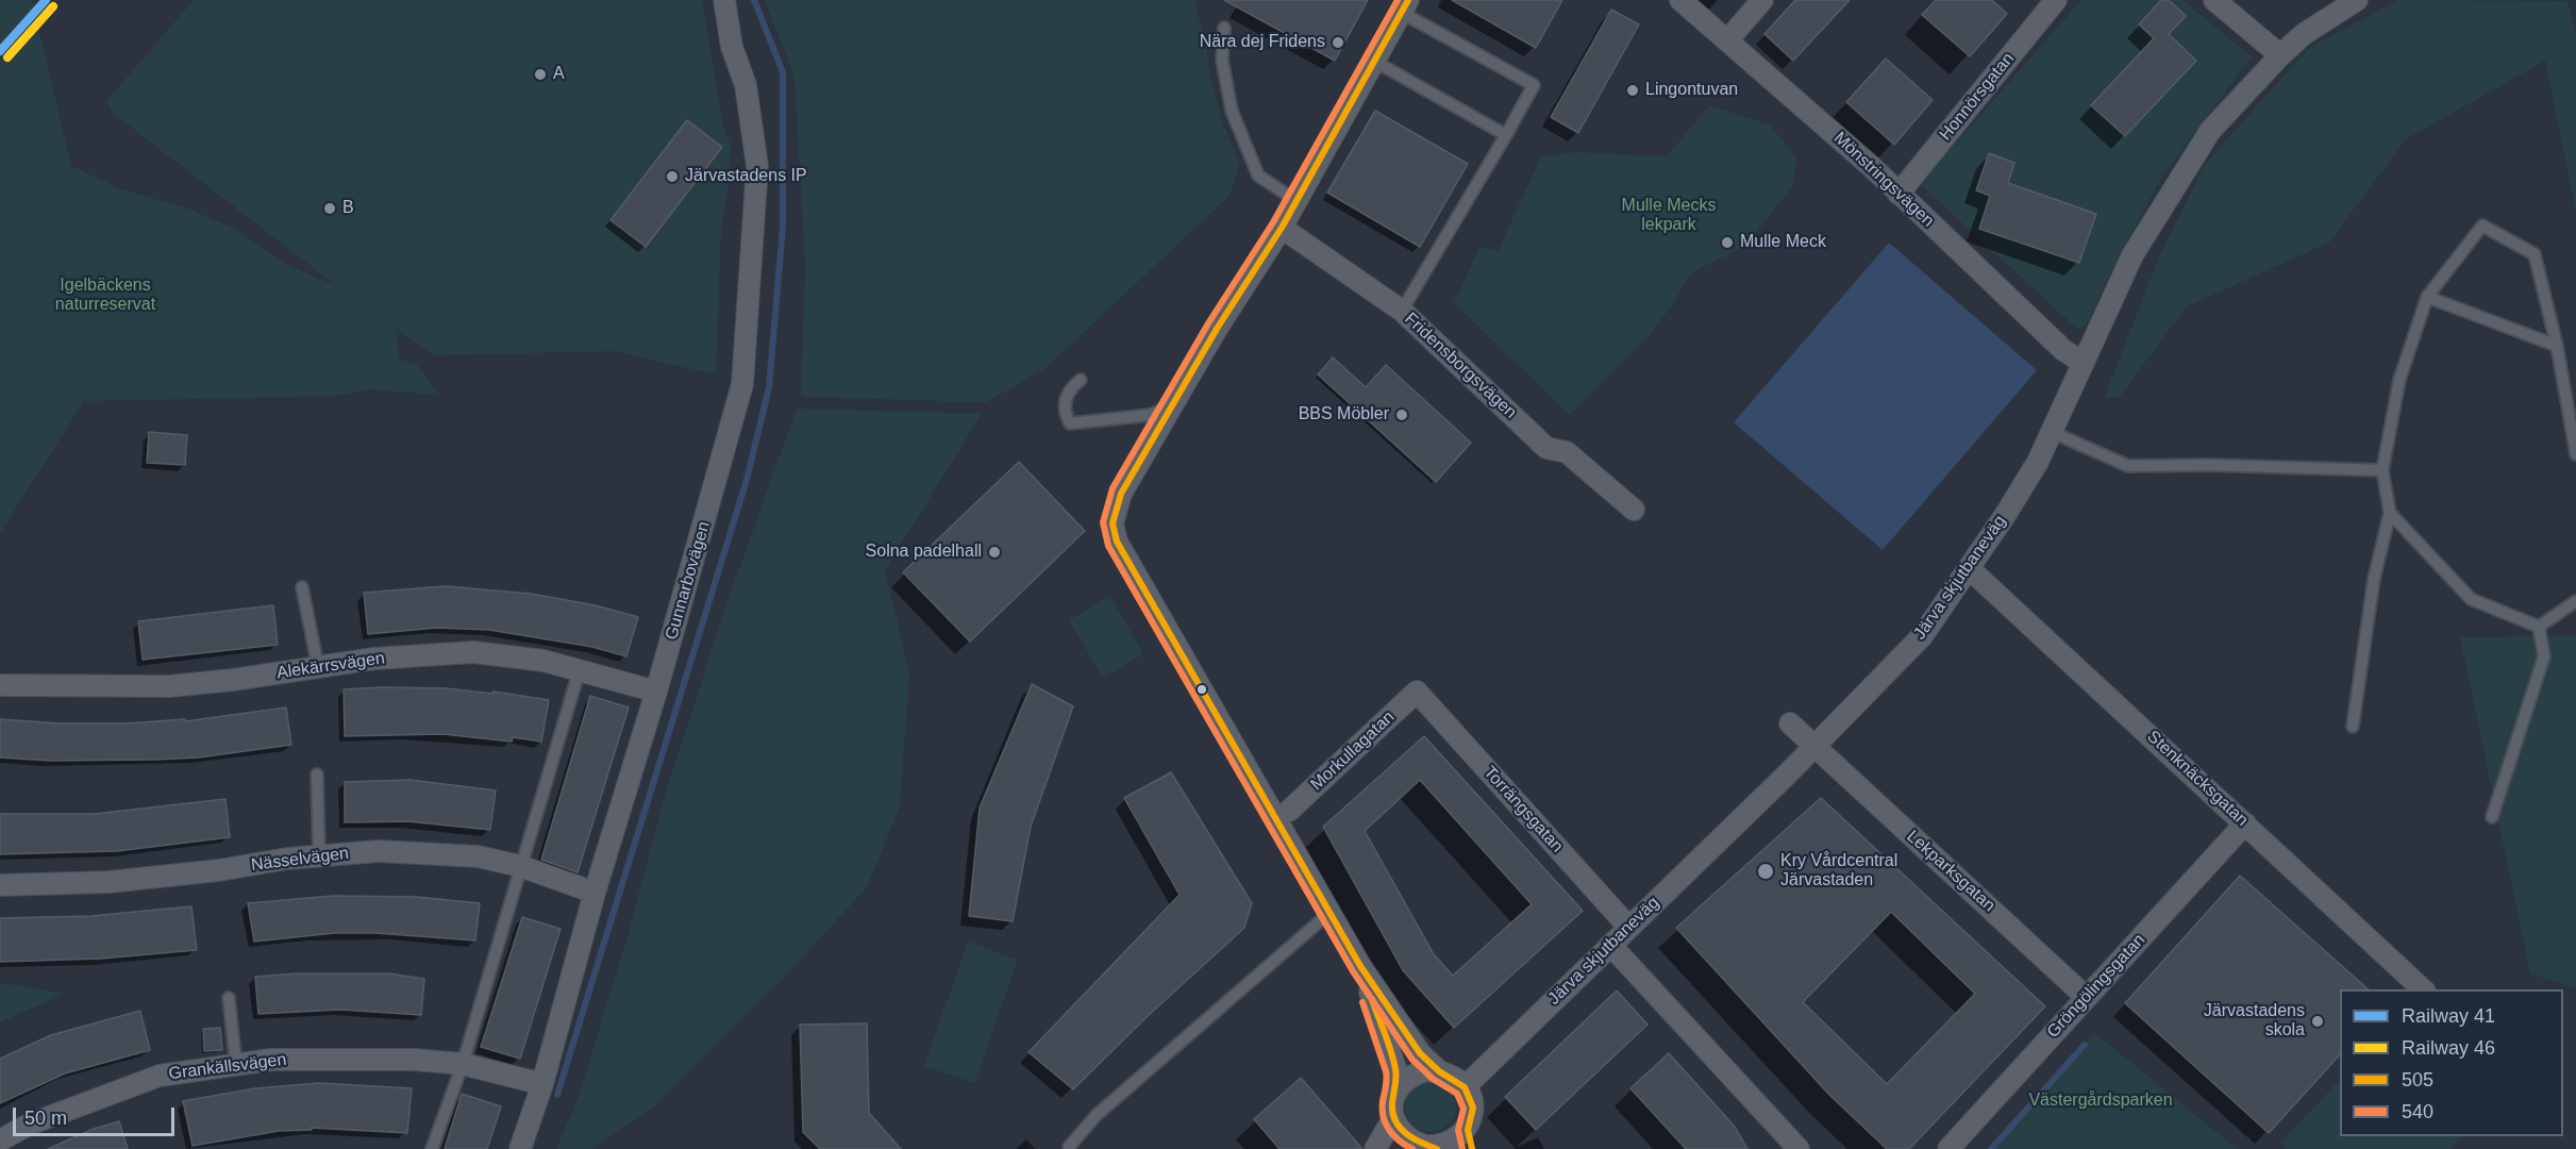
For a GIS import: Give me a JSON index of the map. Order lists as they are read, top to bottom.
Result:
{
  "streets": {
    "street": [
      "Honnörsgatan",
      "Mönstringsvägen",
      "Fridensborgsvägen",
      "Järva skjutbaneväg",
      "Gunnarbovägen",
      "Alekärrsvägen",
      "Morkullagatan",
      "Stenknäcksgatan",
      "Torrängsgatan",
      "Nässelvägen",
      "Lekparksgatan",
      "Gröngölingsgatan",
      "Grankällsvägen"
    ]
  },
  "crossings": [
    ["Honnörsgatan", "Mönstringsvägen"],
    ["Mönstringsvägen", "Järva skjutbaneväg"],
    ["Järva skjutbaneväg", "Stenknäcksgatan"],
    ["Järva skjutbaneväg", "Torrängsgatan"],
    ["Järva skjutbaneväg", "Lekparksgatan"],
    ["Gunnarbovägen", "Alekärrsvägen"],
    ["Gunnarbovägen", "Nässelvägen"],
    ["Gunnarbovägen", "Grankällsvägen"],
    ["Morkullagatan", "Torrängsgatan"],
    ["Stenknäcksgatan", "Gröngölingsgatan"],
    ["Lekparksgatan", "Gröngölingsgatan"]
  ],
  "parks": ["Mulle Mecks lekpark", "Igelbäckens naturreservat", "Västergårdsparken"],
  "places": [
    "Nära dej Fridens",
    "A",
    "Lingontuvan",
    "Järvastadens IP",
    "B",
    "Mulle Meck",
    "BBS Möbler",
    "Solna padelhall",
    "Kry Vårdcentral Järvastaden",
    "Järvastadens skola"
  ],
  "lines": [
    "rail line 41",
    "transit line 505",
    "transit line 540",
    "rail line 46"
  ],
  "legend": [
    "Railway 41",
    "Railway 46",
    "505",
    "540"
  ],
  "scale_bar": "50 m"
}
